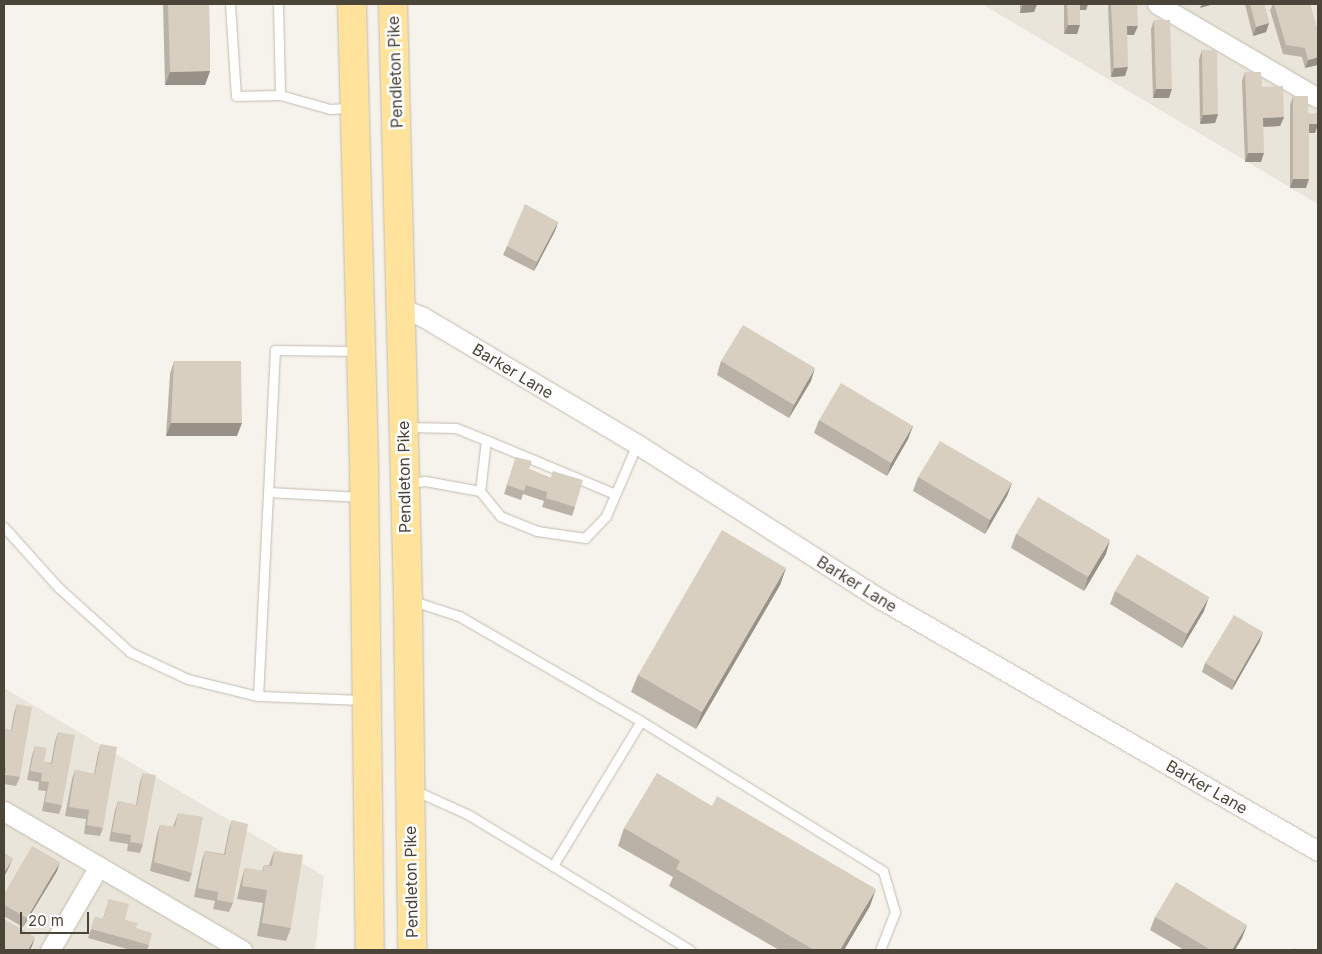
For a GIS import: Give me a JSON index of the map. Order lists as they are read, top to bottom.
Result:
{
  "streets": {
    "main road": ["Pendleton Pike"],
    "street": ["Barker Lane"]
  },
  "crossings": [
    ["Pendleton Pike", "Barker Lane"]
  ],
  "scale_bar": "20 m"
}
